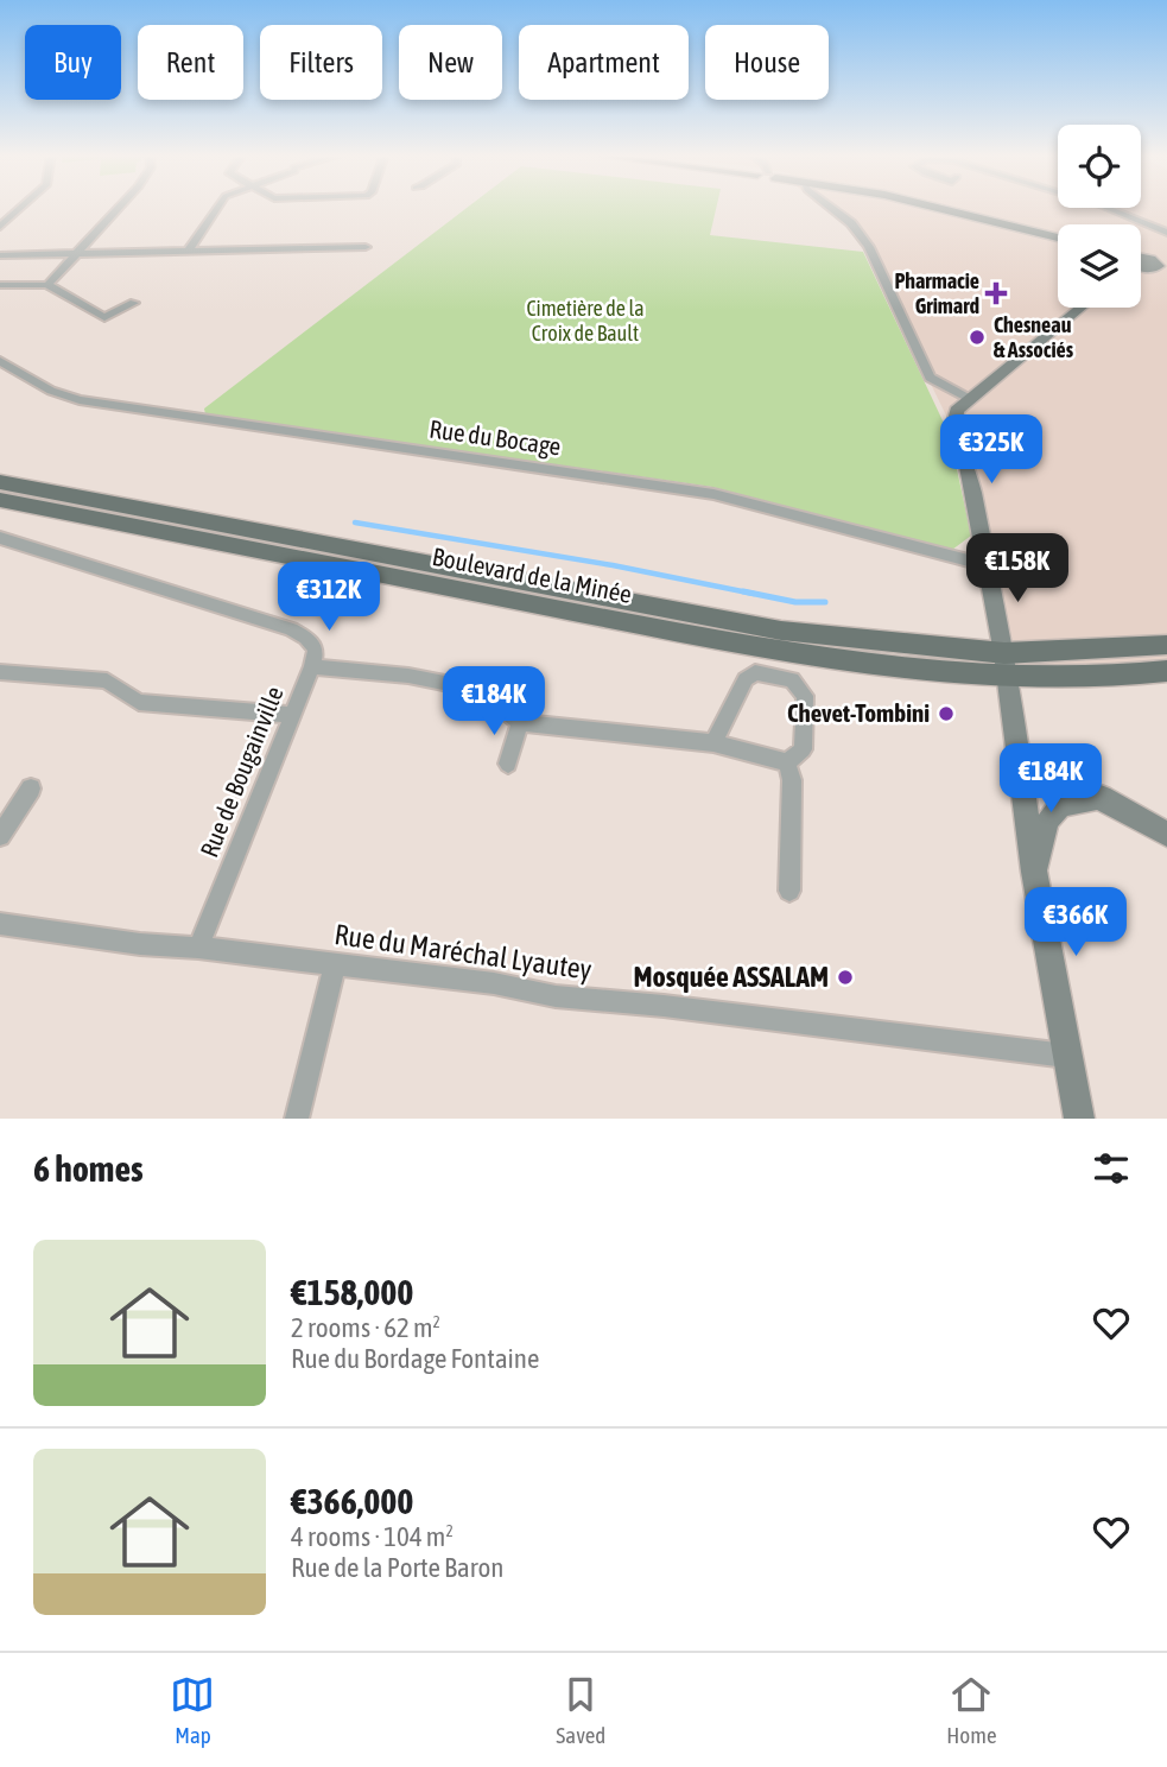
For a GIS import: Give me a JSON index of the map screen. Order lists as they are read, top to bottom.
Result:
{
  "streets": {
    "main road": ["Boulevard de la Minée"],
    "street": ["Rue du Bocage", "Rue de Bougainville", "Rue du Maréchal Lyautey"]
  },
  "crossings": [
    ["Rue de Bougainville", "Rue du Maréchal Lyautey"]
  ],
  "parks": ["Cimetière de la Croix de Bault"],
  "places": {
    "health": ["Pharmacie Grimard"],
    "other": ["Chesneau & Associés", "Chevet-Tombini", "Mosquée ASSALAM"]
  },
  "page": {
    "chip": [
      "Buy",
      "Rent",
      "Filters",
      "New",
      "Apartment",
      "House"
    ],
    "price": [
      "€325K",
      "€158K",
      "€312K",
      "€184K",
      "€184K",
      "€366K"
    ],
    "heading": "6 homes",
    "list": [
      {
        "name": "€158,000",
        "note": "2 rooms · 62 m² · Rue du Bordage Fontaine"
      },
      {
        "name": "€366,000",
        "note": "4 rooms · 104 m² · Rue de la Porte Baron"
      }
    ],
    "tabs": ["Map", "Saved", "Home"]
  }
}
